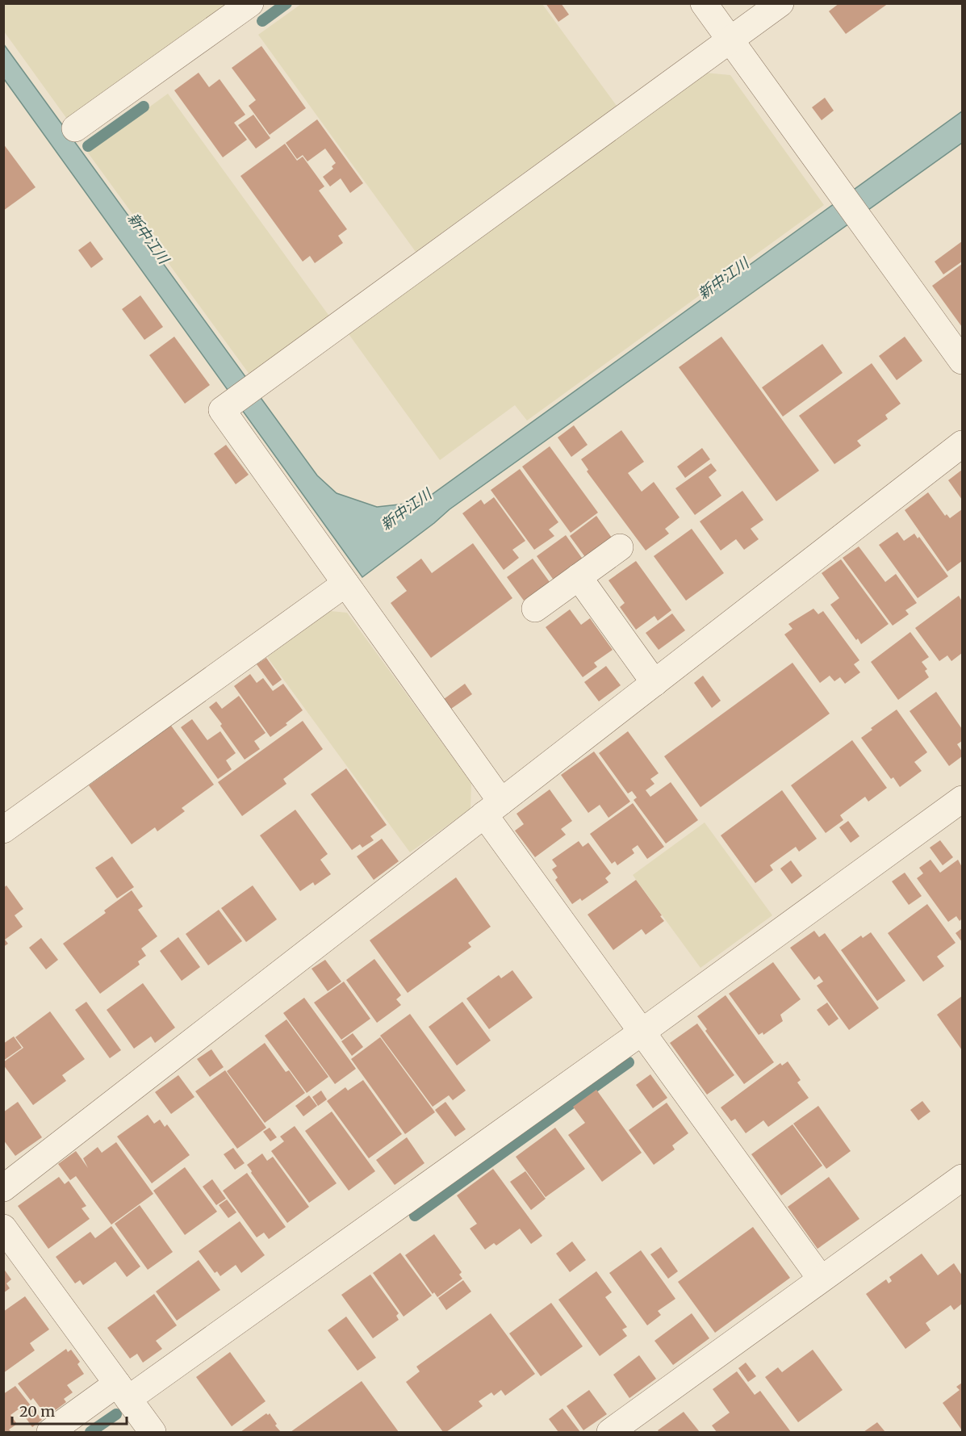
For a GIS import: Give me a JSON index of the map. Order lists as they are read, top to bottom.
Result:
{
  "water": ["新中江川"],
  "scale_bar": "20 m"
}
